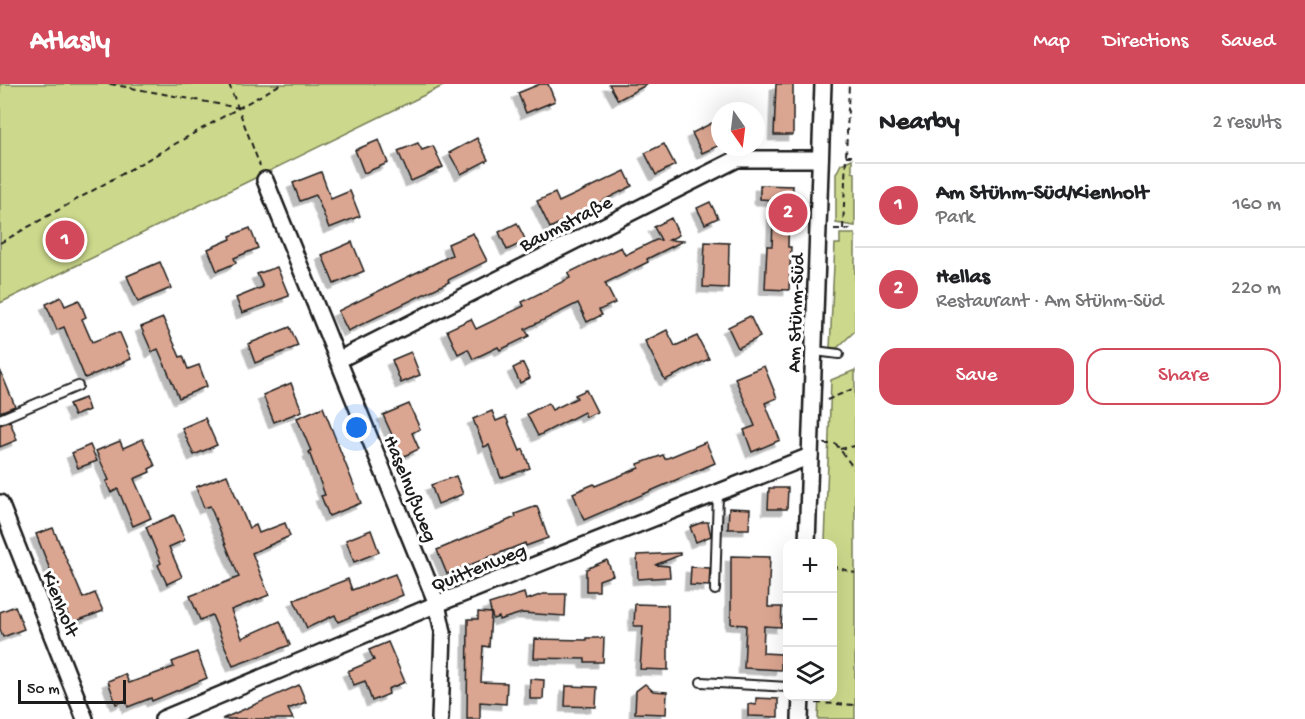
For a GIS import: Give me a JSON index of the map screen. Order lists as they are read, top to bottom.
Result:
{
  "streets": {
    "street": [
      "Baumstraße",
      "Am Stühm-Süd",
      "Haselnußweg",
      "Quittenweg",
      "Kienholt"
    ]
  },
  "crossings": [
    ["Baumstraße", "Am Stühm-Süd"],
    ["Baumstraße", "Haselnußweg"],
    ["Am Stühm-Süd", "Quittenweg"],
    ["Haselnußweg", "Quittenweg"]
  ],
  "scale_bar": "50 m",
  "north": "bottom",
  "page": {
    "header": "Atlasly",
    "nav": ["Map", "Directions", "Saved"],
    "heading": ["Nearby", "2 results"],
    "list": [
      {
        "mark": "1",
        "name": "Am Stühm-Süd/Kienholt",
        "note": "Park",
        "value": "160 m"
      },
      {
        "mark": "2",
        "name": "Hellas",
        "note": "Restaurant · Am Stühm-Süd",
        "value": "220 m"
      }
    ],
    "pins": ["2", "1"],
    "buttons": ["Save", "Share"],
    "map_buttons": ["+", "−"],
    "scale": "50 m"
  }
}
